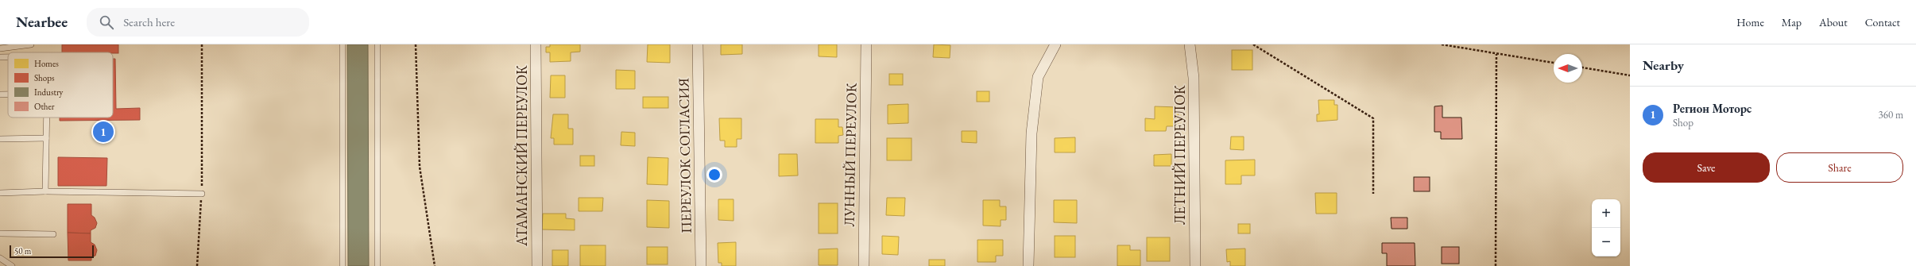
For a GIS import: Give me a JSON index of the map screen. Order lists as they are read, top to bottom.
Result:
{
  "streets": {
    "street": [
      "ЛУННЫЙ ПЕРЕУЛОК",
      "ЛЕТНИЙ ПЕРЕУЛОК",
      "АТАМАНСКИЙ ПЕРЕУЛОК",
      "ПЕРЕУЛОК СОГЛАСИЯ"
    ]
  },
  "legend": [
    "Homes",
    "Shops",
    "Industry",
    "Other"
  ],
  "scale_bar": "50 m",
  "north": "left",
  "page": {
    "header": "Nearbee",
    "search": "Search here",
    "nav": [
      "Home",
      "Map",
      "About",
      "Contact"
    ],
    "heading": "Nearby",
    "list": [
      {
        "mark": "1",
        "name": "Регион Моторс",
        "note": "Shop",
        "value": "360 m"
      }
    ],
    "pins": "1",
    "buttons": ["Save", "Share"],
    "map_buttons": ["+", "−"],
    "scale": "50 m"
  }
}
